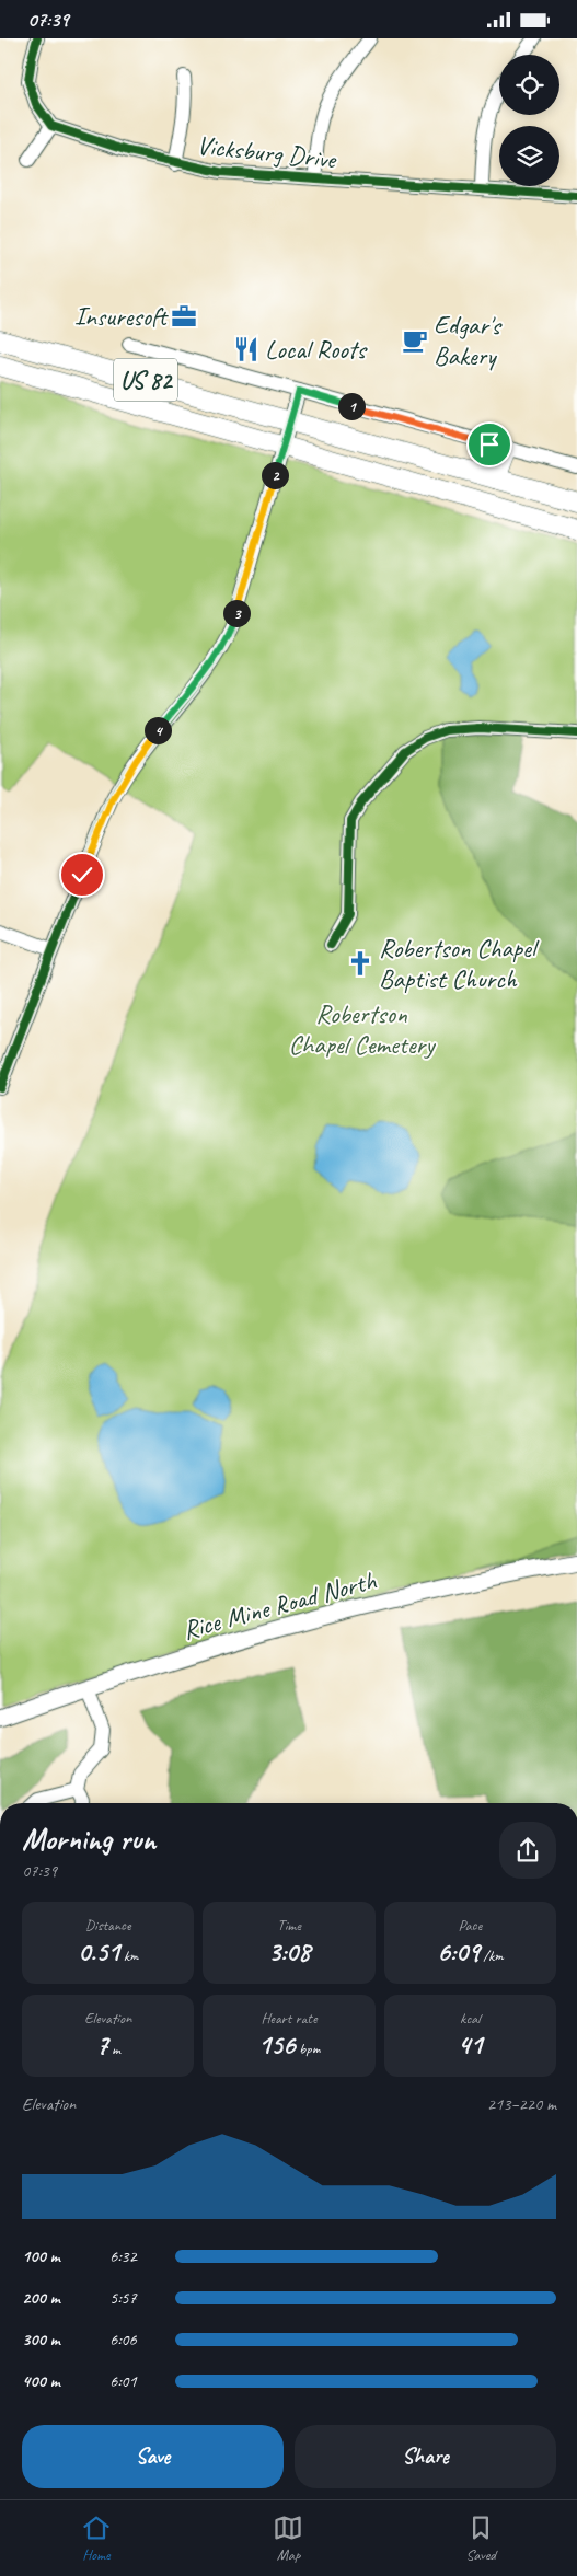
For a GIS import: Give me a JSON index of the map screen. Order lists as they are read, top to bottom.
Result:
{
  "streets": {
    "highway": ["US 82"],
    "main road": ["Rice Mine Road North"],
    "street": ["Vicksburg Drive"]
  },
  "parks": ["Robertson Chapel Cemetery"],
  "places": {
    "office": ["Insuresoft"],
    "cafe": ["Edgar's Bakery"],
    "restaurant": ["Local Roots"],
    "church": ["Robertson Chapel Baptist Church"]
  },
  "page": {
    "status": "07:39",
    "pins": [
      "1",
      "2",
      "3",
      "4"
    ],
    "heading": ["Morning run", "07:39"],
    "stats": [
      ["Distance", "0.51 km"],
      ["Time", "3:08"],
      ["Pace", "6:09 /km"],
      ["Elevation", "7 m"],
      ["Heart rate", "156 bpm"],
      ["kcal", "41"]
    ],
    "chart": ["Elevation", "213–220 m"],
    "list": [
      {
        "name": "100 m",
        "note": "6:32"
      },
      {
        "name": "200 m",
        "note": "5:57"
      },
      {
        "name": "300 m",
        "note": "6:06"
      },
      {
        "name": "400 m",
        "note": "6:01"
      }
    ],
    "buttons": ["Save", "Share"],
    "tabs": ["Home", "Map", "Saved"]
  }
}
